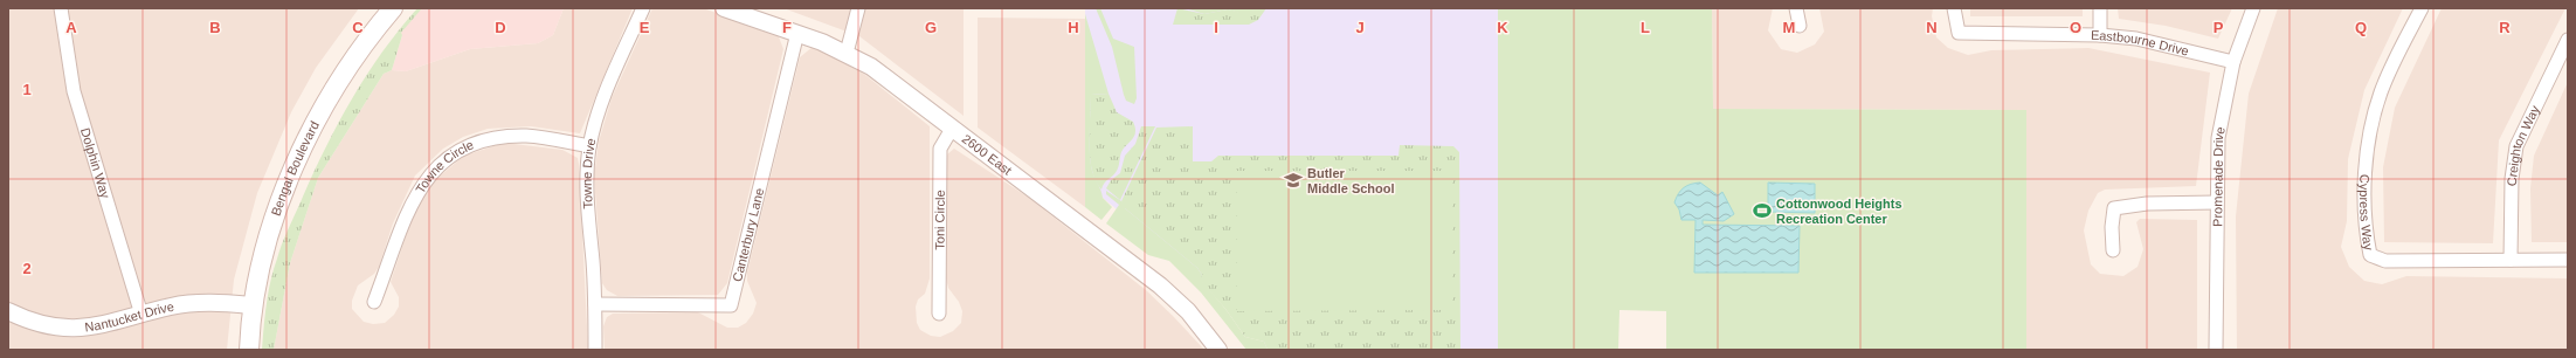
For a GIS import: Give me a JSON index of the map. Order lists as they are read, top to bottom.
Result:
{
  "streets": {
    "main road": ["Bengal Boulevard"],
    "street": [
      "Eastbourne Drive",
      "Creighton Way",
      "2600 East",
      "Dolphin Way",
      "Towne Circle",
      "Towne Drive",
      "Promenade Drive",
      "Cypress Way",
      "Toni Circle",
      "Canterbury Lane",
      "Nantucket Drive"
    ]
  },
  "crossings": [
    ["Eastbourne Drive", "Promenade Drive"],
    ["Creighton Way", "Cypress Way"],
    ["2600 East", "Toni Circle"],
    ["2600 East", "Canterbury Lane"],
    ["Dolphin Way", "Nantucket Drive"],
    ["Bengal Boulevard", "Nantucket Drive"],
    ["Towne Circle", "Towne Drive"],
    ["Towne Drive", "Canterbury Lane"]
  ],
  "places": {
    "school or university": ["Butler Middle School"],
    "sports": ["Cottonwood Heights Recreation Center"]
  },
  "grid": {
    "columns": [
      "A",
      "B",
      "C",
      "D",
      "E",
      "F",
      "G",
      "H",
      "I",
      "J",
      "K",
      "L",
      "M",
      "N",
      "O",
      "P",
      "Q",
      "R"
    ],
    "rows": ["1", "2"]
  }
}
